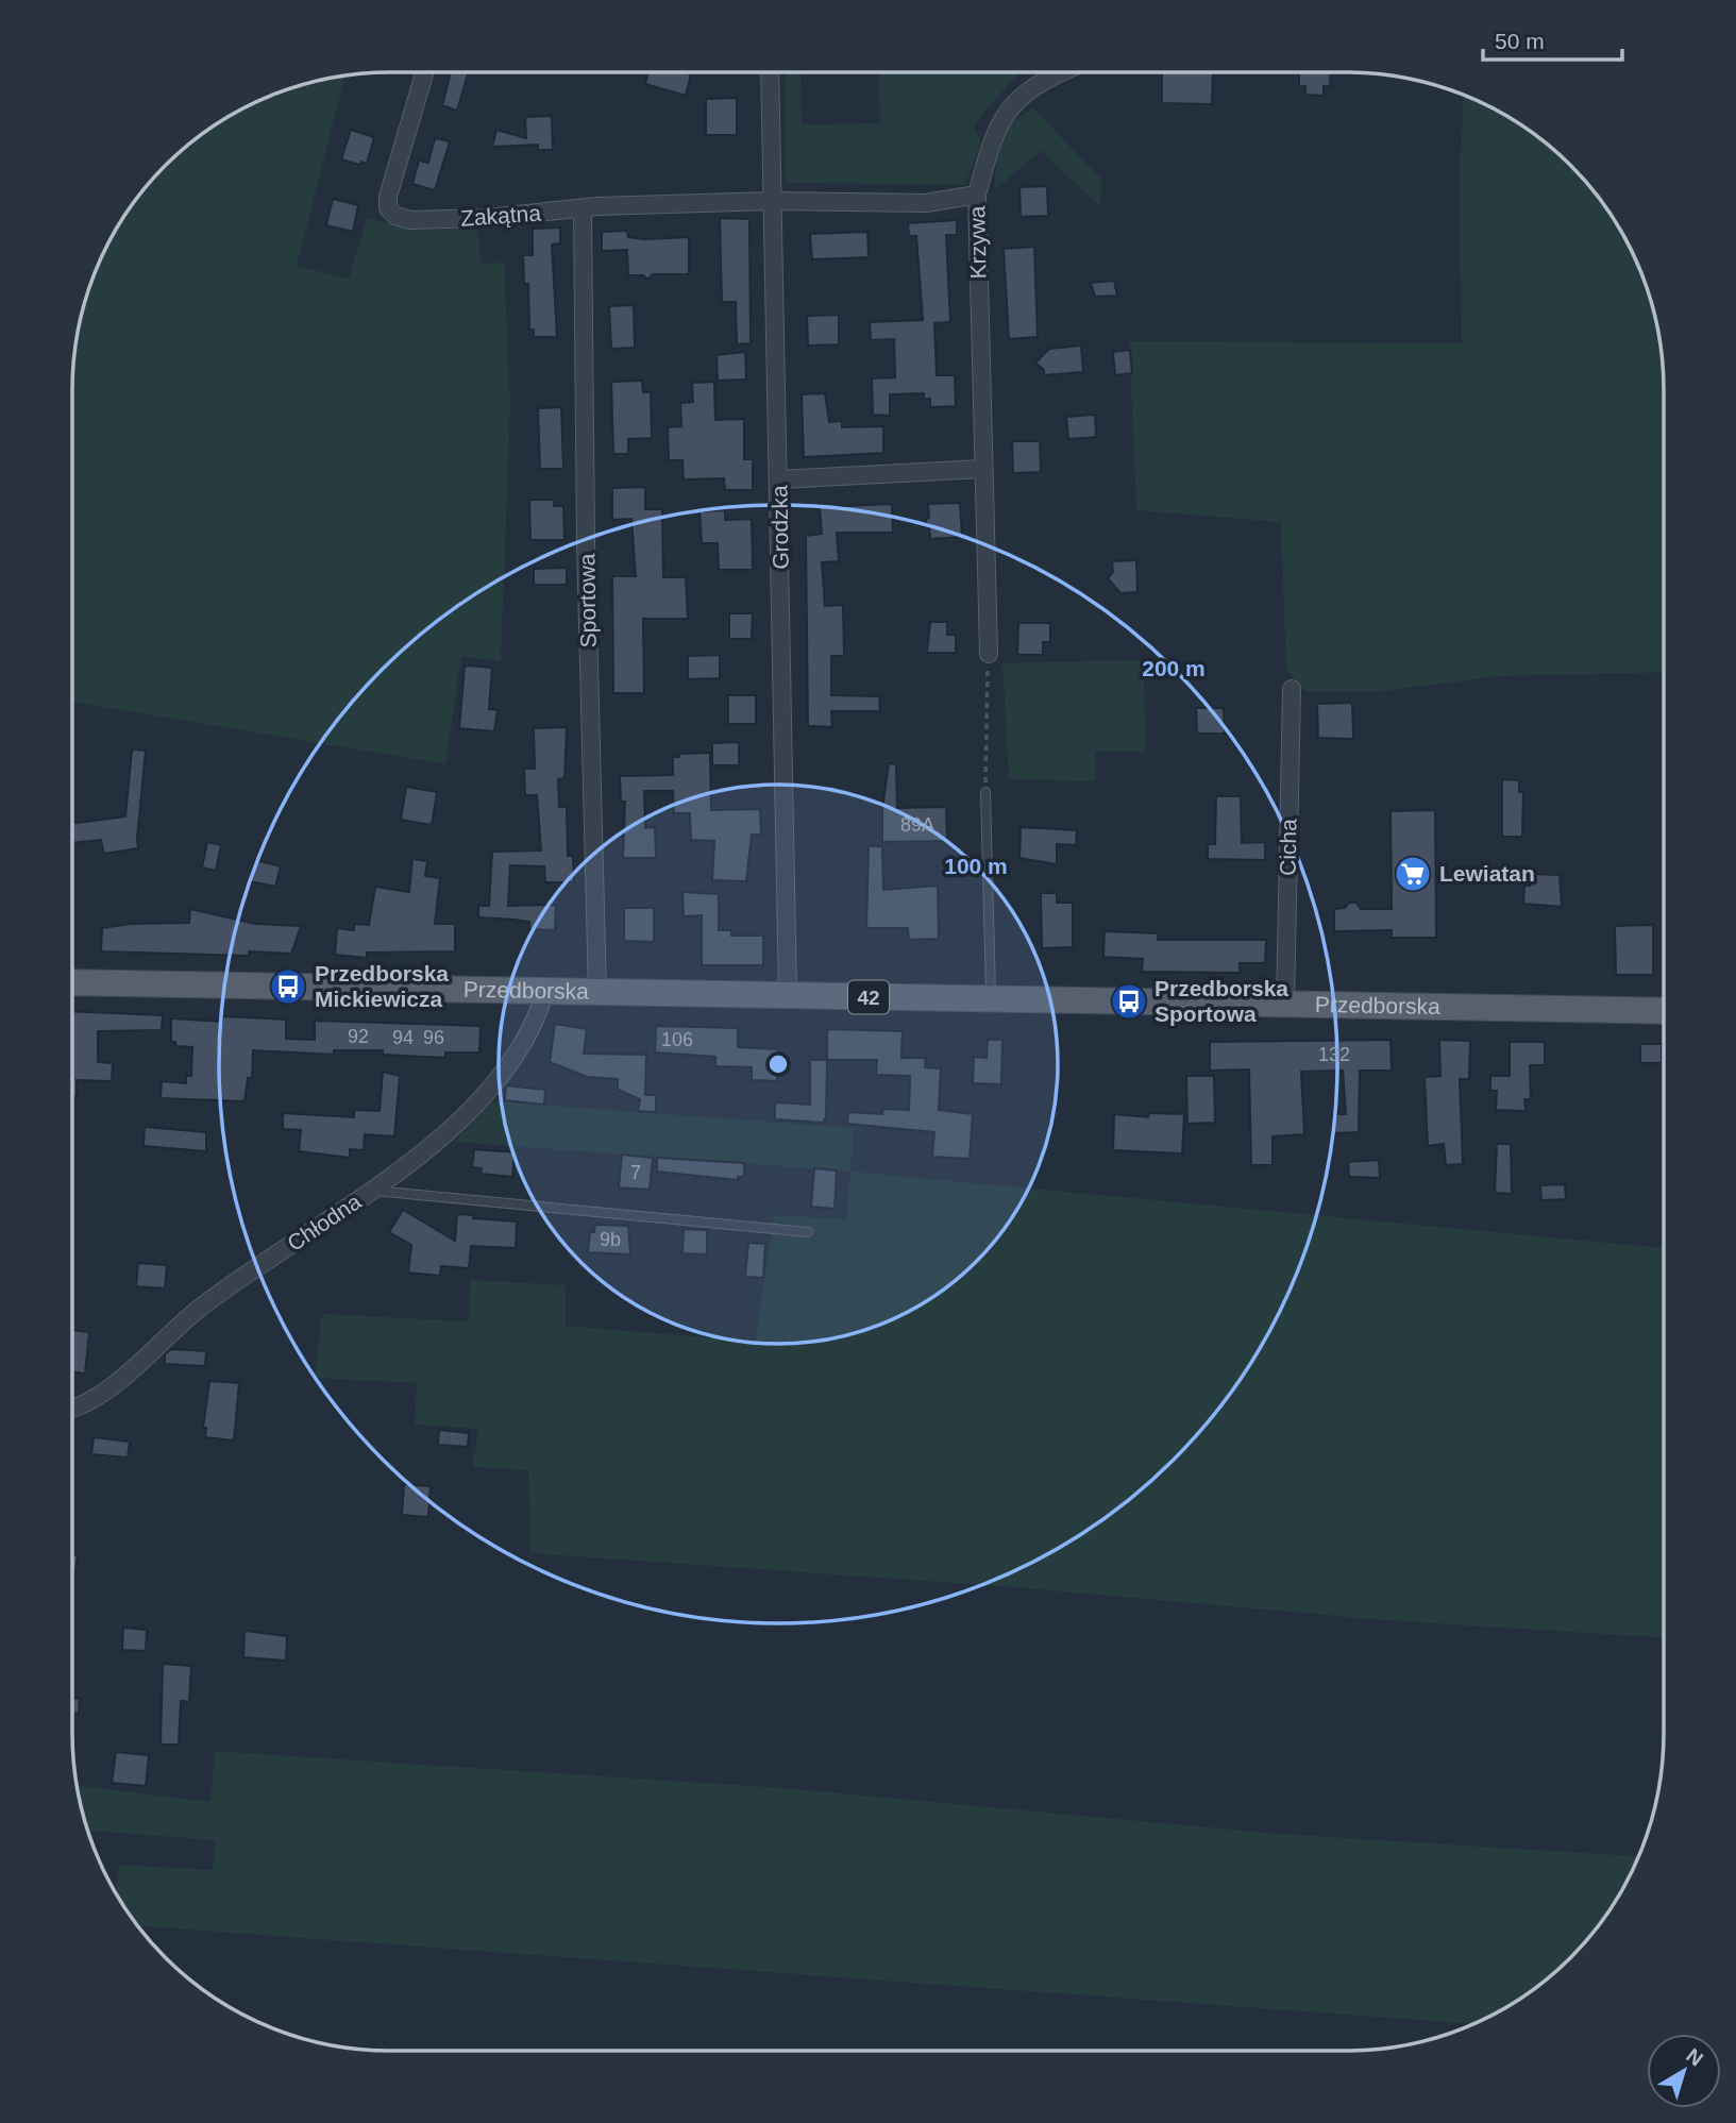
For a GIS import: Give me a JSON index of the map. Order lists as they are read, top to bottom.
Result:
{
  "streets": {
    "main road": ["Przedborska", "42"],
    "street": [
      "Zakątna",
      "Krzywa",
      "Grodzka",
      "Sportowa",
      "Cicha",
      "Chłodna"
    ]
  },
  "crossings": [
    ["Zakątna", "Krzywa"],
    ["Zakątna", "Grodzka"],
    ["Zakątna", "Sportowa"],
    ["Grodzka", "Przedborska"],
    ["Sportowa", "Przedborska"],
    ["Cicha", "Przedborska"],
    ["Przedborska", "Chłodna"]
  ],
  "places": {
    "supermarket": ["Lewiatan"],
    "bus stop": ["Przedborska Mickiewicza", "Przedborska Sportowa"]
  },
  "house_numbers": [
    "89A",
    "92",
    "94",
    "96",
    "106",
    "132",
    "7",
    "9b"
  ],
  "scale_bar": "50 m",
  "north": "top right",
  "rings": ["200 m", "100 m"]
}
